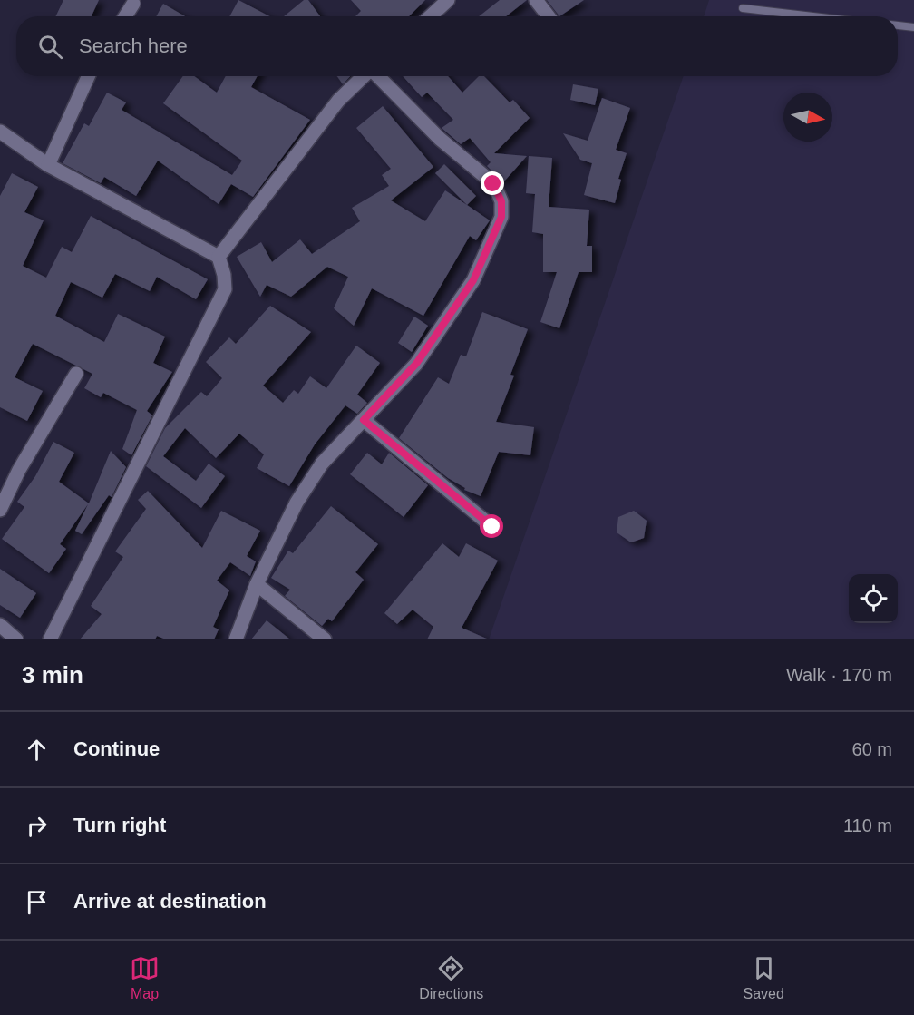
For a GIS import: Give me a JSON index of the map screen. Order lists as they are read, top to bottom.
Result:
{
  "north": "right",
  "page": {
    "search": "Search here",
    "heading": ["3 min", "Walk · 170 m"],
    "list": [
      ["Continue", "60 m"],
      ["Turn right", "110 m"],
      "Arrive at destination"
    ],
    "nav": ["Map", "Directions", "Saved"]
  }
}
